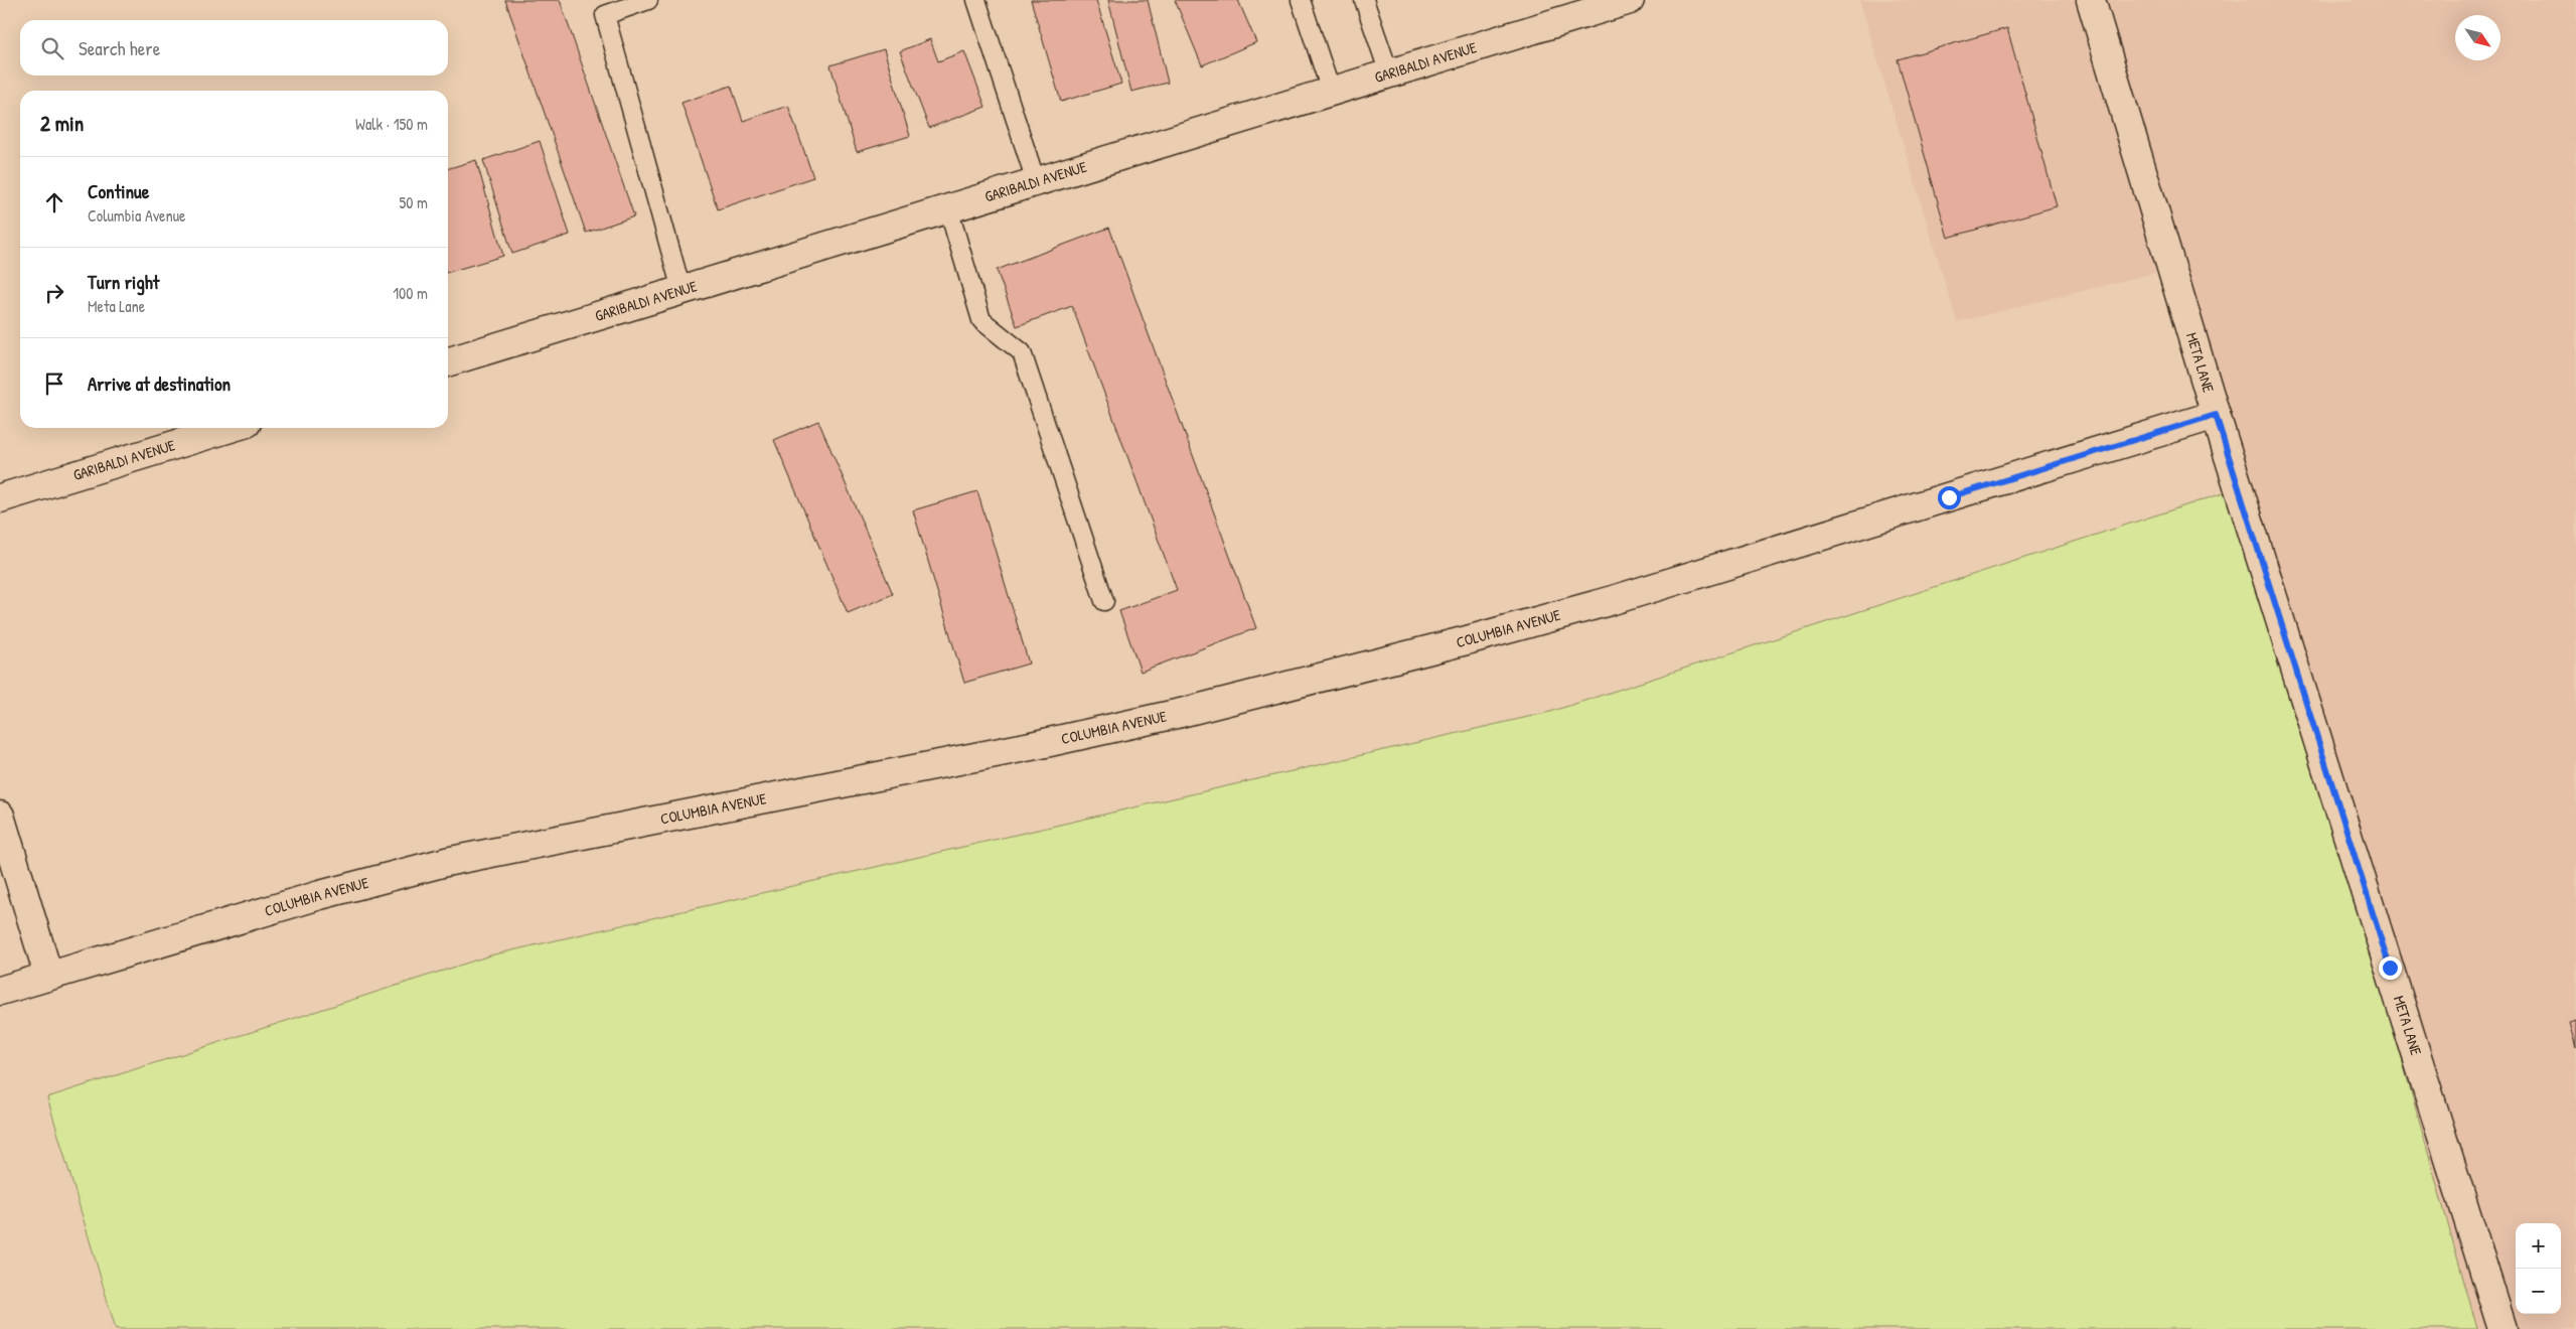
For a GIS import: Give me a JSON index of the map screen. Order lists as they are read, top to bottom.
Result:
{
  "streets": {
    "street": ["GARIBALDI AVENUE", "META LANE", "COLUMBIA AVENUE"]
  },
  "crossings": [
    ["META LANE", "COLUMBIA AVENUE"]
  ],
  "north": "bottom right",
  "page": {
    "search": "Search here",
    "heading": ["2 min", "Walk · 150 m"],
    "list": [
      ["Continue", "Columbia Avenue", "50 m"],
      ["Turn right", "Meta Lane", "100 m"],
      "Arrive at destination"
    ],
    "map_buttons": ["+", "−"]
  }
}
